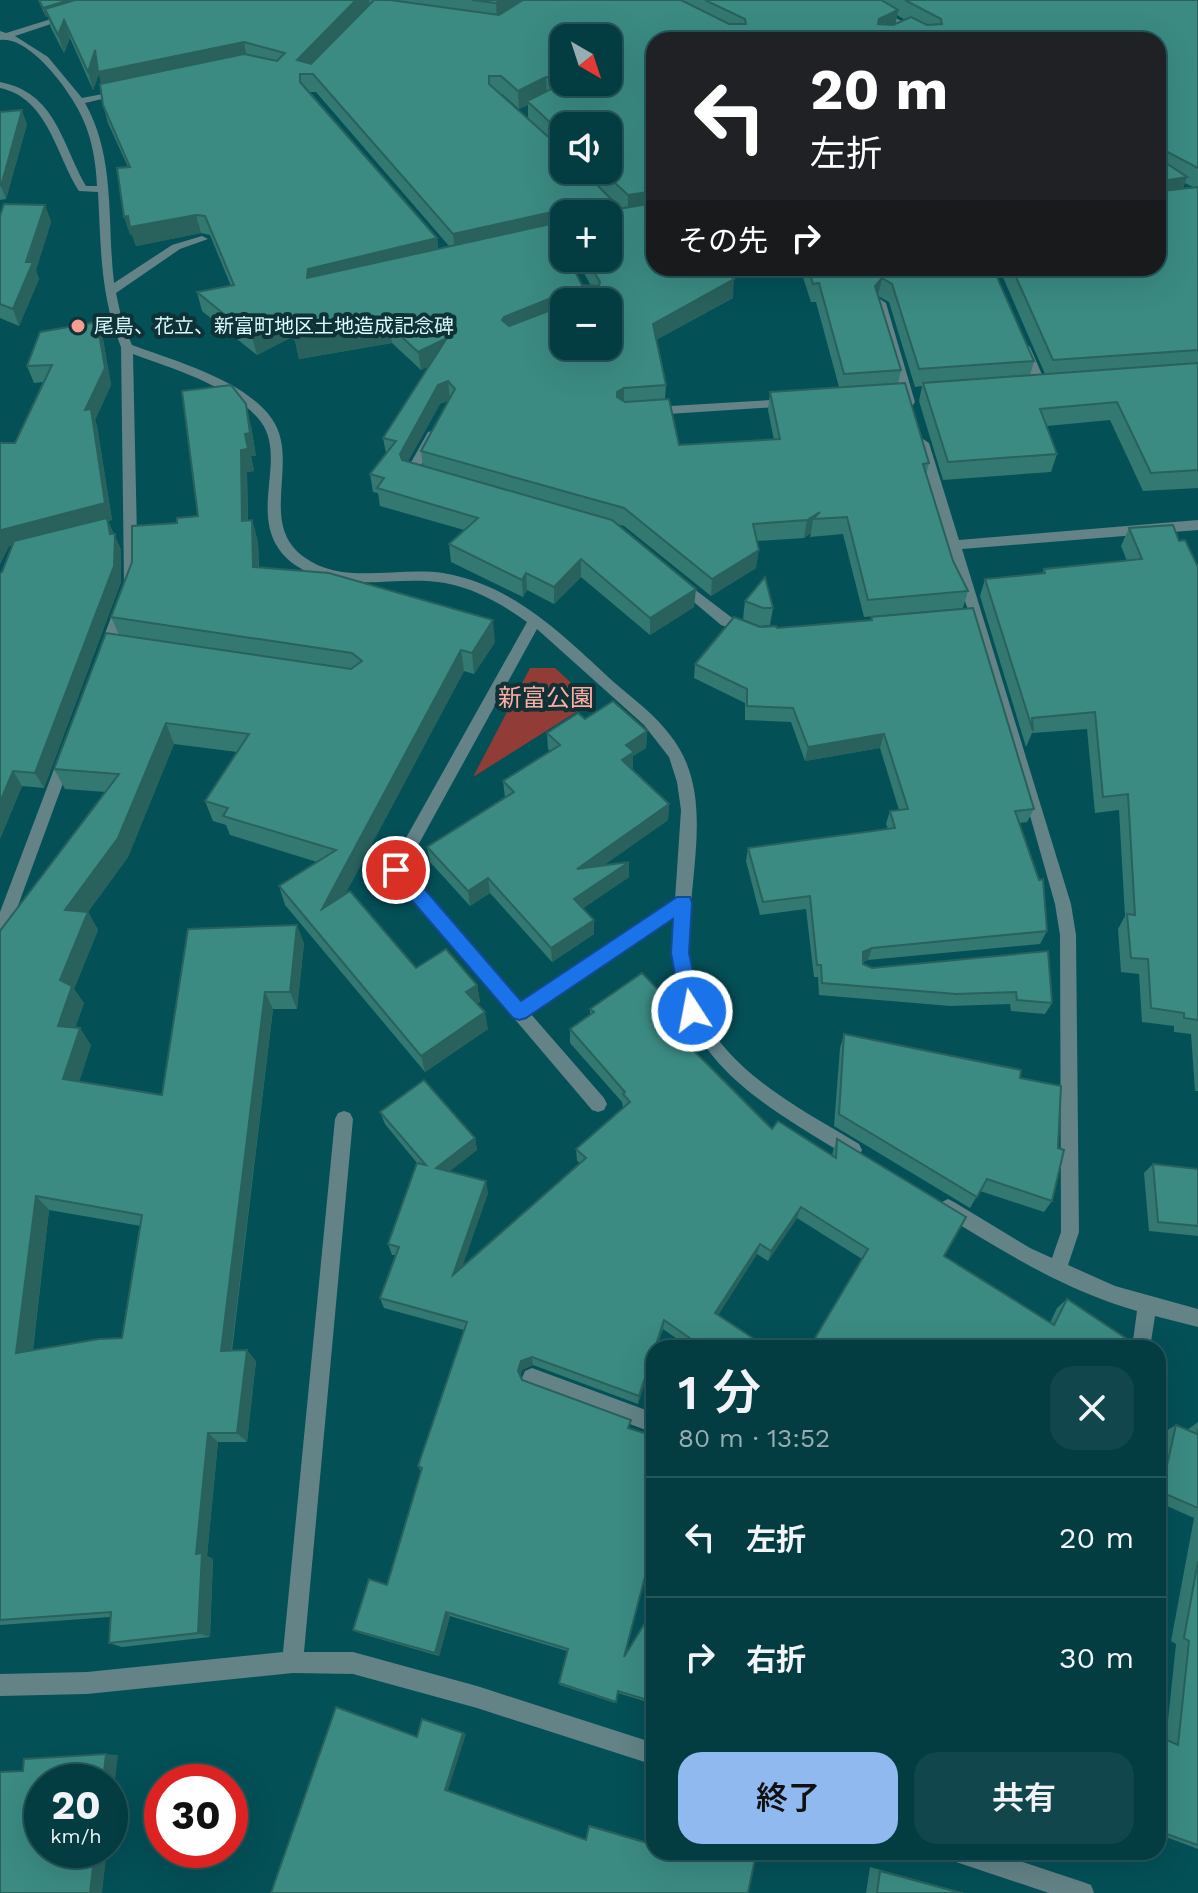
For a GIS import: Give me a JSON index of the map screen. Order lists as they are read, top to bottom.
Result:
{
  "parks": ["新富公園"],
  "places": ["尾島、花立、新富町地区土地造成記念碑"],
  "north": "bottom right",
  "page": {
    "map_buttons": ["+", "−"],
    "turn": ["20 m", "左折"],
    "then": "その先",
    "heading": ["1 分", "80 m · 13:52"],
    "list": [
      {
        "name": "左折",
        "value": "20 m"
      },
      {
        "name": "右折",
        "value": "30 m"
      }
    ],
    "buttons": ["終了", "共有"],
    "speed": "20 km/h",
    "limit": "30"
  }
}
